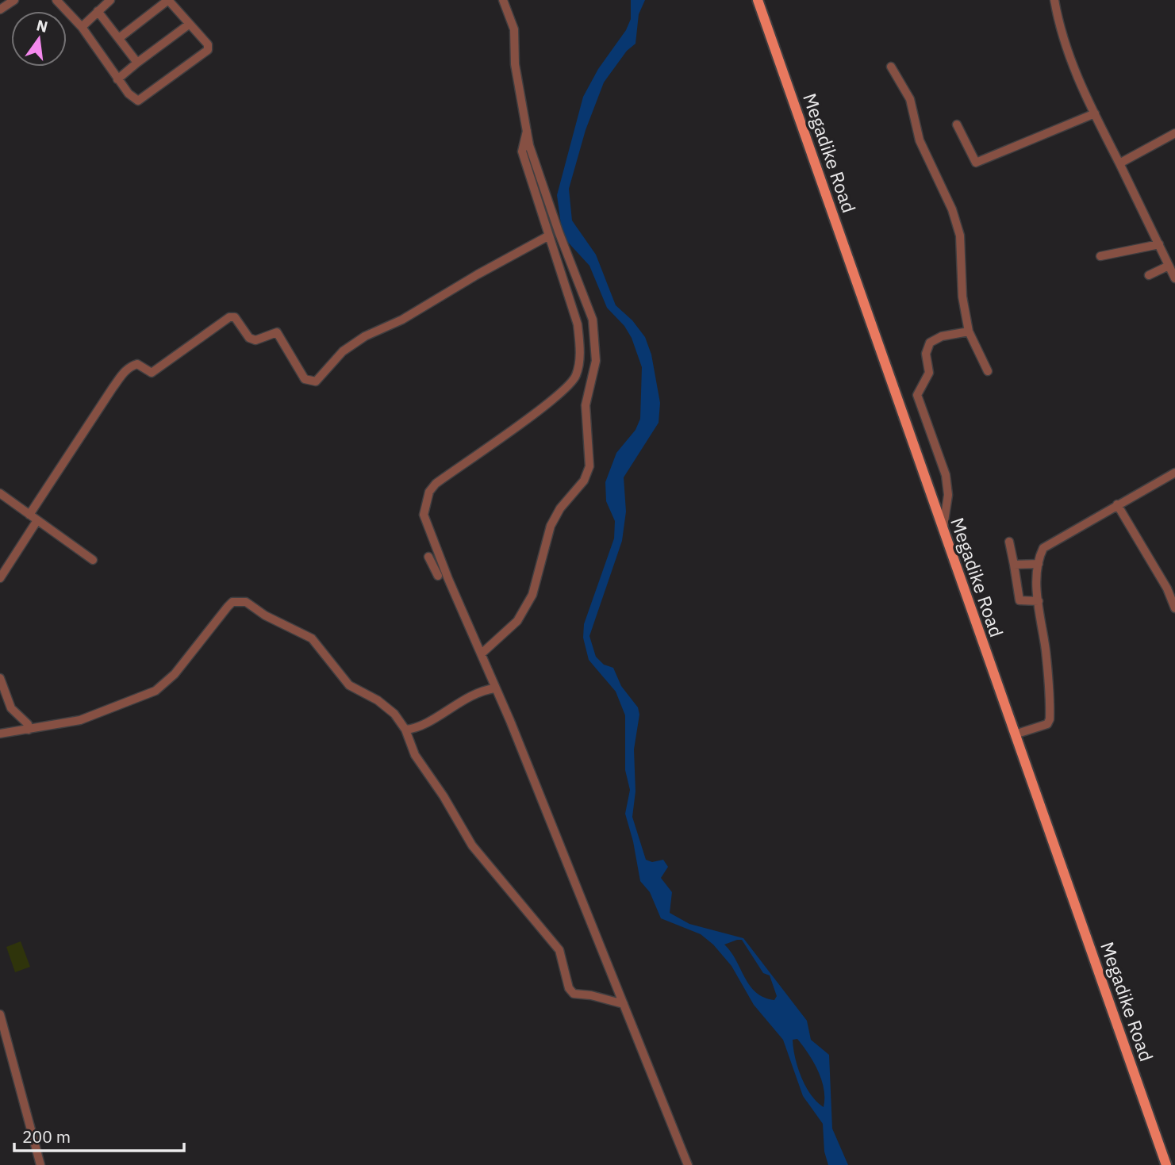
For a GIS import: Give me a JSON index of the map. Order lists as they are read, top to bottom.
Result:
{
  "streets": {
    "main road": ["Megadike Road"]
  },
  "scale_bar": "200 m",
  "north": "top"
}
